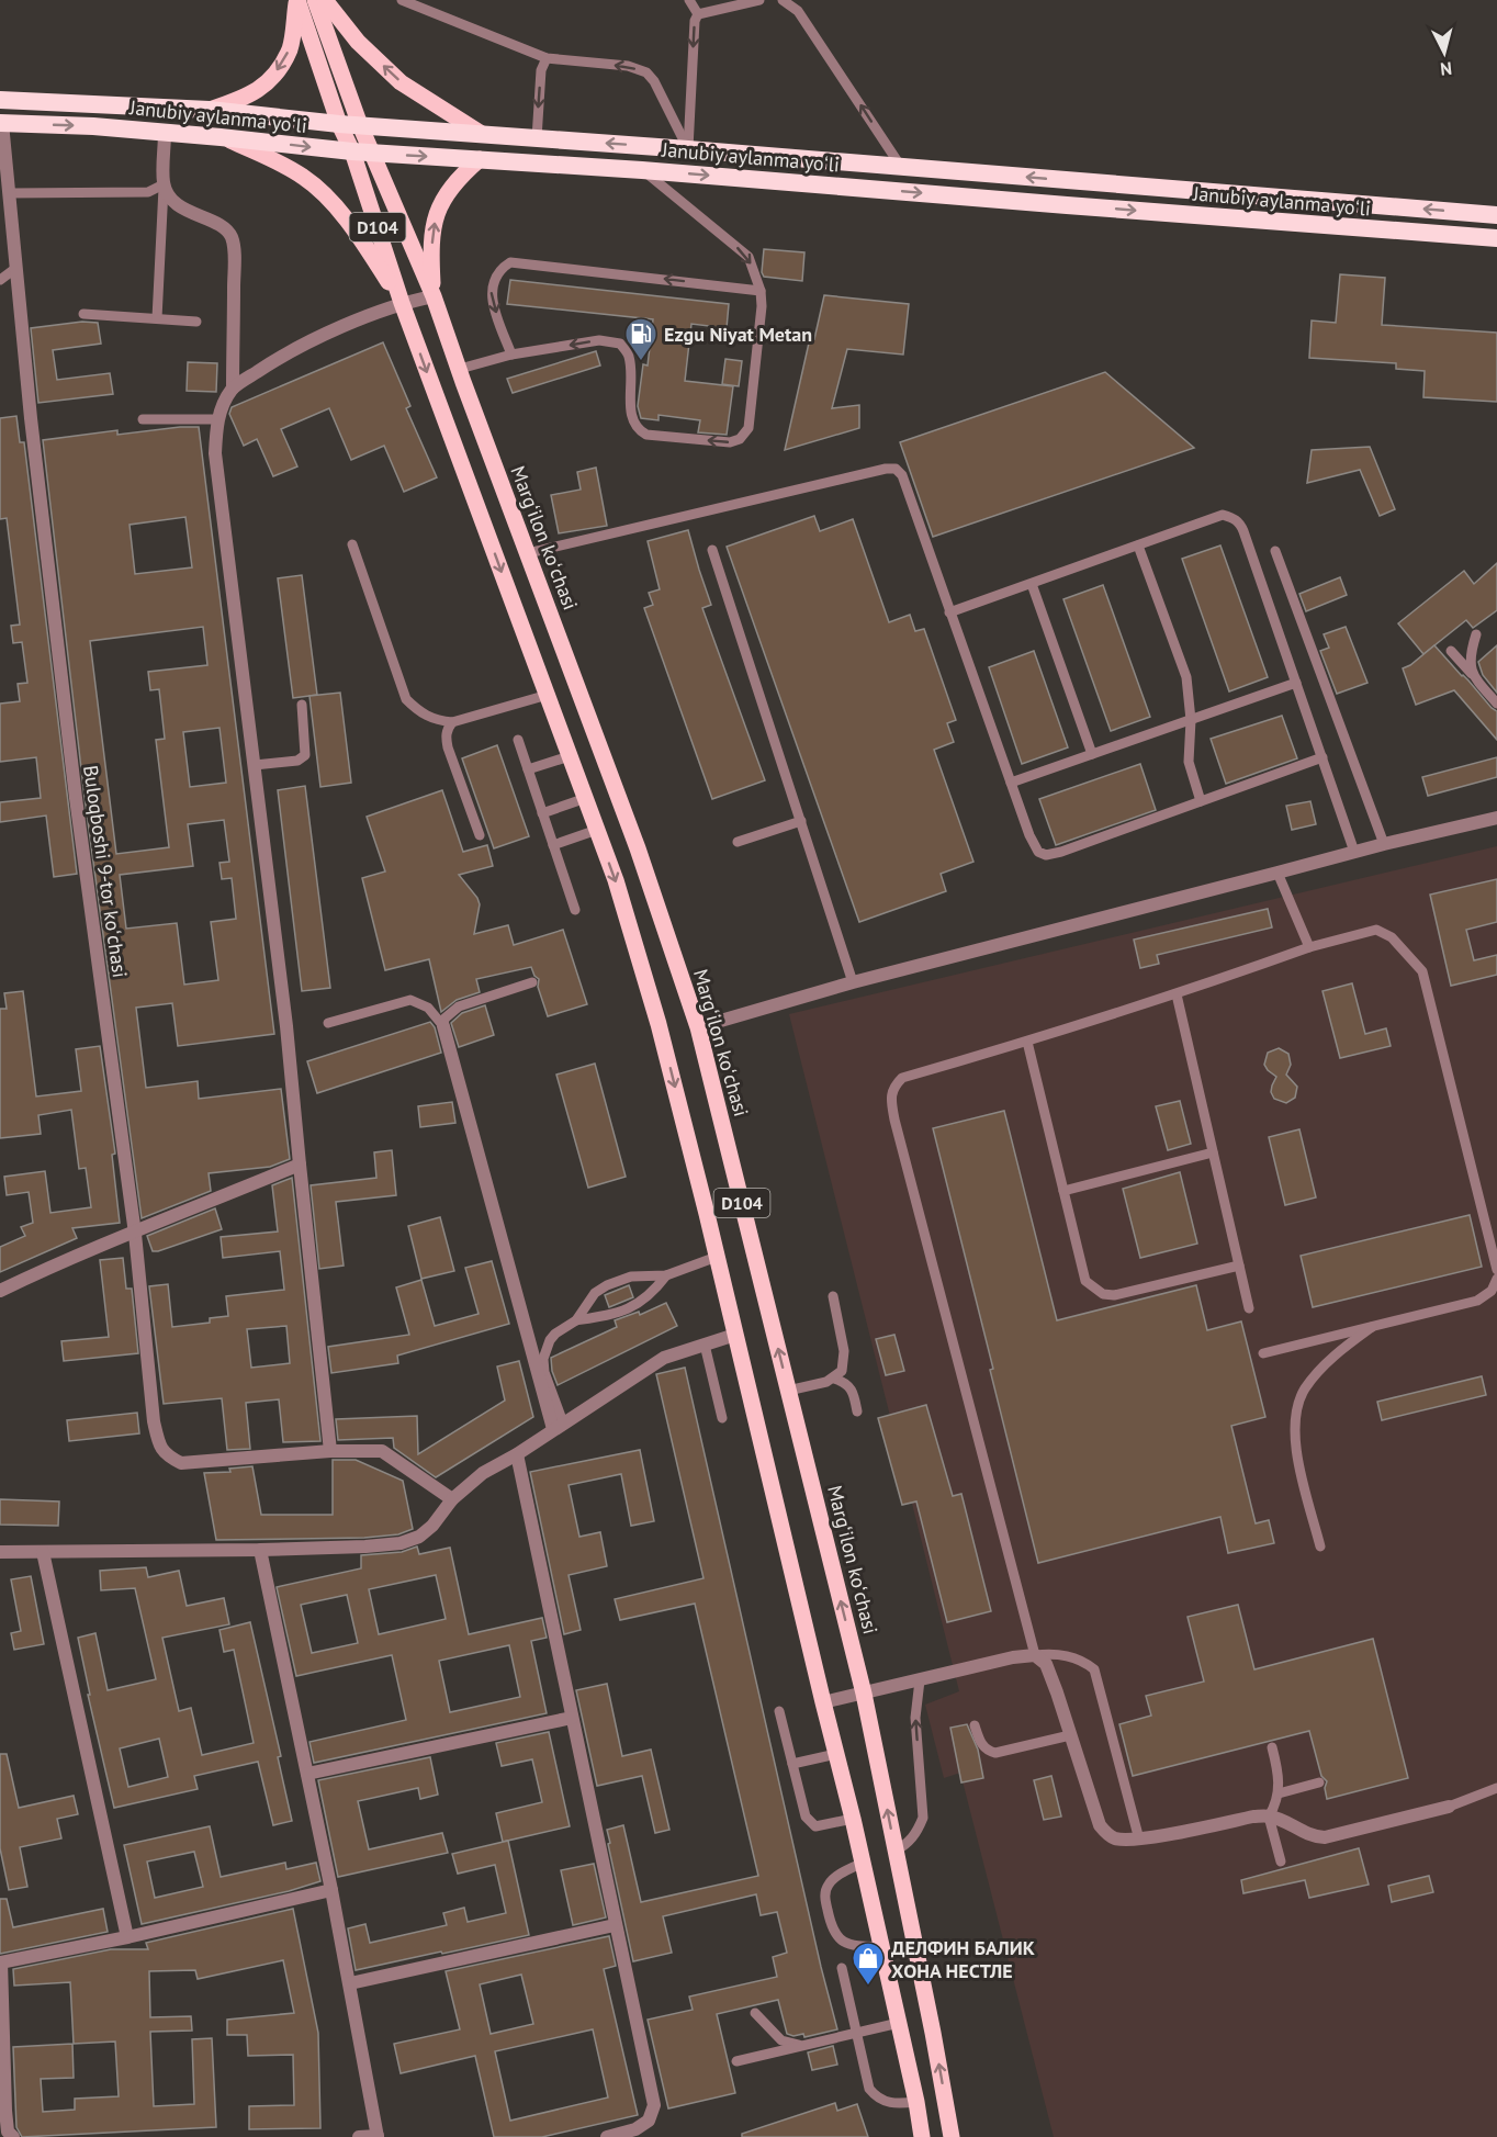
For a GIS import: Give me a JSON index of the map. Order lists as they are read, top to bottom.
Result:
{
  "streets": {
    "highway": ["Janubiy aylanma yoʻli"],
    "main road": ["D104", "Margʻilon koʻchasi"],
    "street": ["Buloqboshi 9-tor koʻchasi"]
  },
  "crossings": [
    ["Janubiy aylanma yoʻli", "D104"],
    ["Janubiy aylanma yoʻli", "Margʻilon koʻchasi"],
    ["Janubiy aylanma yoʻli", "Buloqboshi 9-tor koʻchasi"]
  ],
  "places": {
    "fuel station": ["Ezgu Niyat Metan"],
    "shop": ["ДЕЛФИН БАЛИК ХОНА НЕСТЛЕ"]
  },
  "north": "bottom"
}
